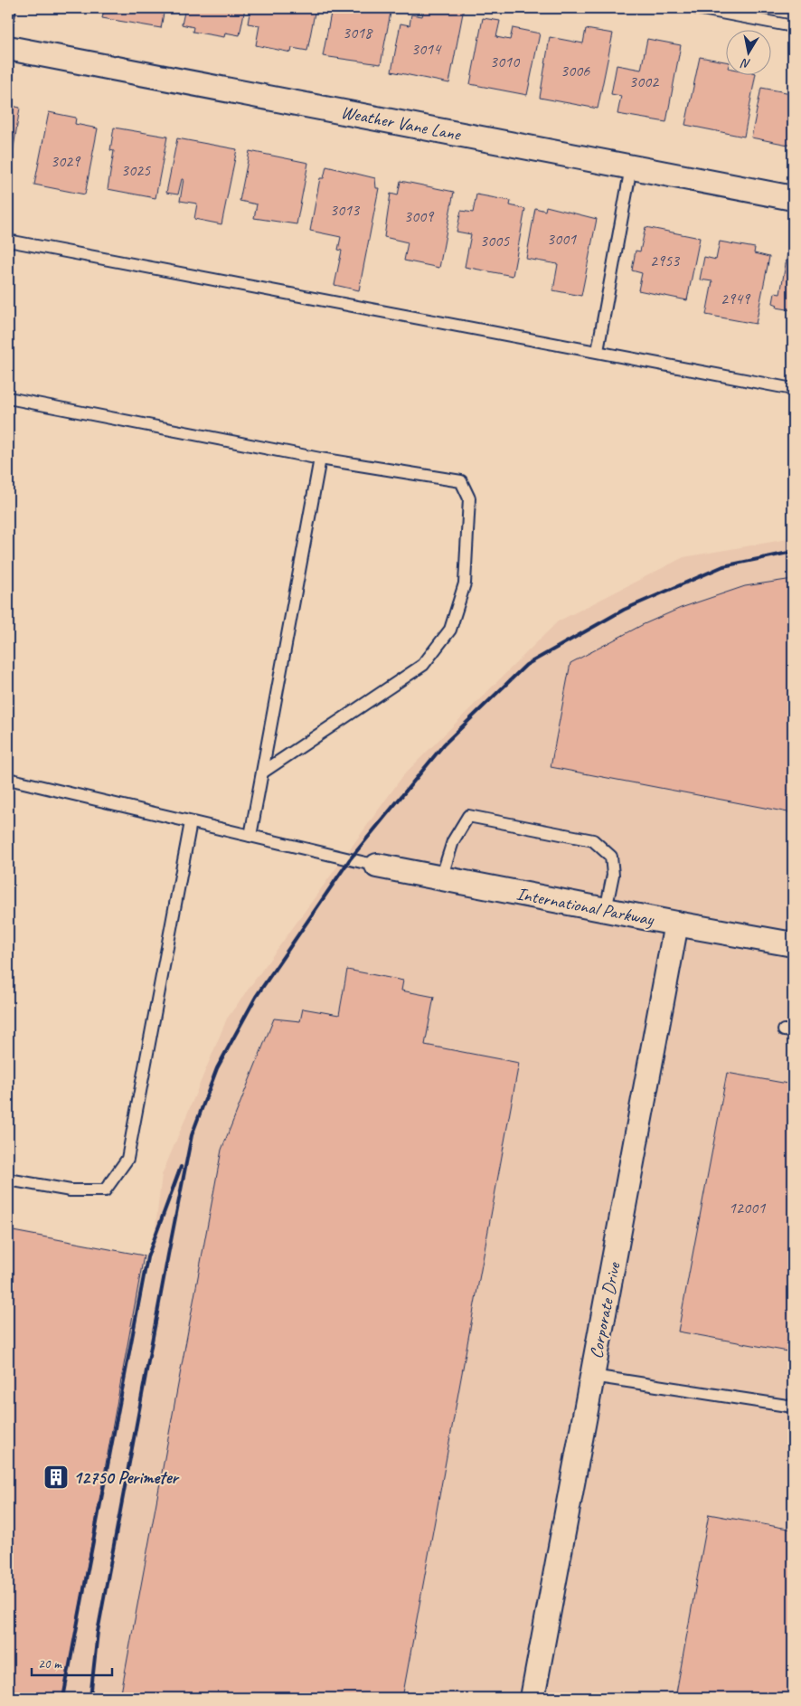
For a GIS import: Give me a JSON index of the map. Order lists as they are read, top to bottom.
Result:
{
  "streets": {
    "street": ["Weather Vane Lane", "International Parkway", "Corporate Drive"]
  },
  "crossings": [
    ["International Parkway", "Corporate Drive"]
  ],
  "places": {
    "building": ["12750 Perimeter"]
  },
  "house_numbers": [
    "3018",
    "3014",
    "3010",
    "3006",
    "3002",
    "3029",
    "3025",
    "3013",
    "3009",
    "3001",
    "3005",
    "2953",
    "2949",
    "12001"
  ],
  "scale_bar": "20 m",
  "north": "bottom"
}
